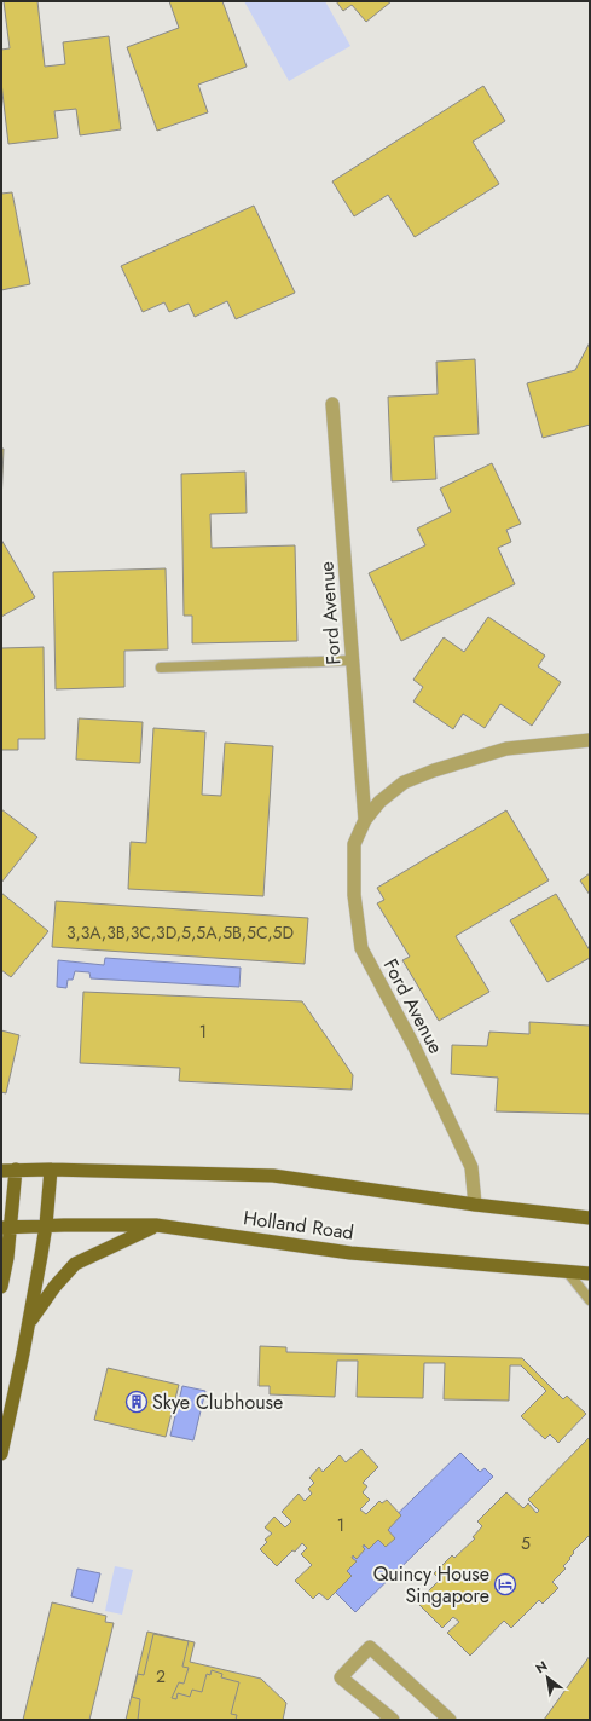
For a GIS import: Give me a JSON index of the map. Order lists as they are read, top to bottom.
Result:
{
  "streets": {
    "main road": ["Holland Road"],
    "street": ["Ford Avenue"]
  },
  "places": {
    "building": ["Skye Clubhouse"],
    "hotel": ["Quincy House Singapore"]
  },
  "house_numbers": [
    "3,3A,3B,3C,3D,5,5A,5B,5C,5D",
    "1",
    "1",
    "5",
    "2"
  ],
  "north": "top left"
}
